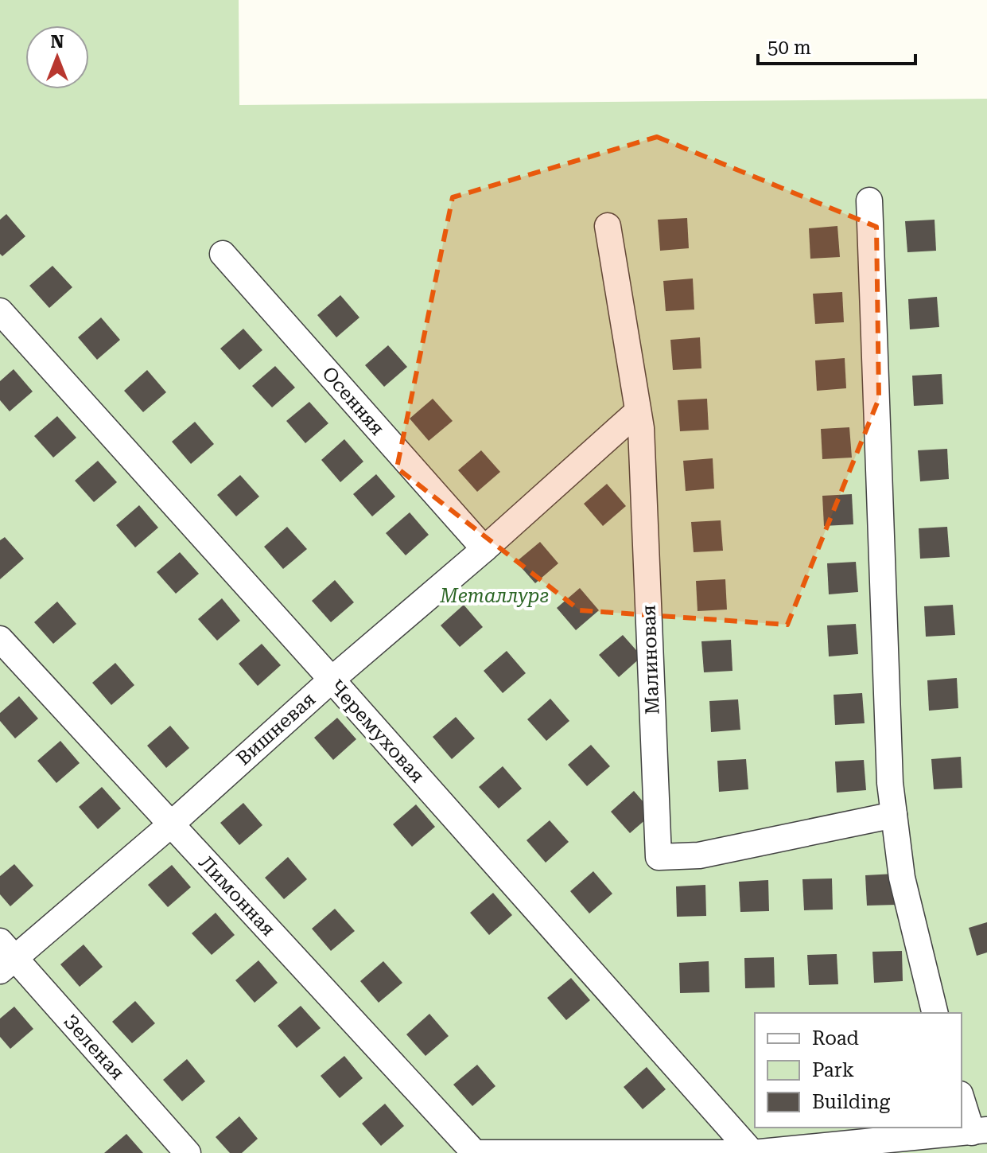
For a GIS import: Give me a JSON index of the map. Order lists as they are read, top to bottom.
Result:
{
  "streets": {
    "street": [
      "Осенняя",
      "Малиновая",
      "Вишневая",
      "Черемуховая",
      "Лимонная",
      "Зеленая"
    ]
  },
  "crossings": [
    ["Осенняя", "Вишневая"],
    ["Малиновая", "Вишневая"],
    ["Вишневая", "Черемуховая"],
    ["Вишневая", "Лимонная"],
    ["Вишневая", "Зеленая"]
  ],
  "parks": ["Металлург"],
  "legend": ["Road", "Park", "Building"],
  "scale_bar": "50 m",
  "north": "top"
}
